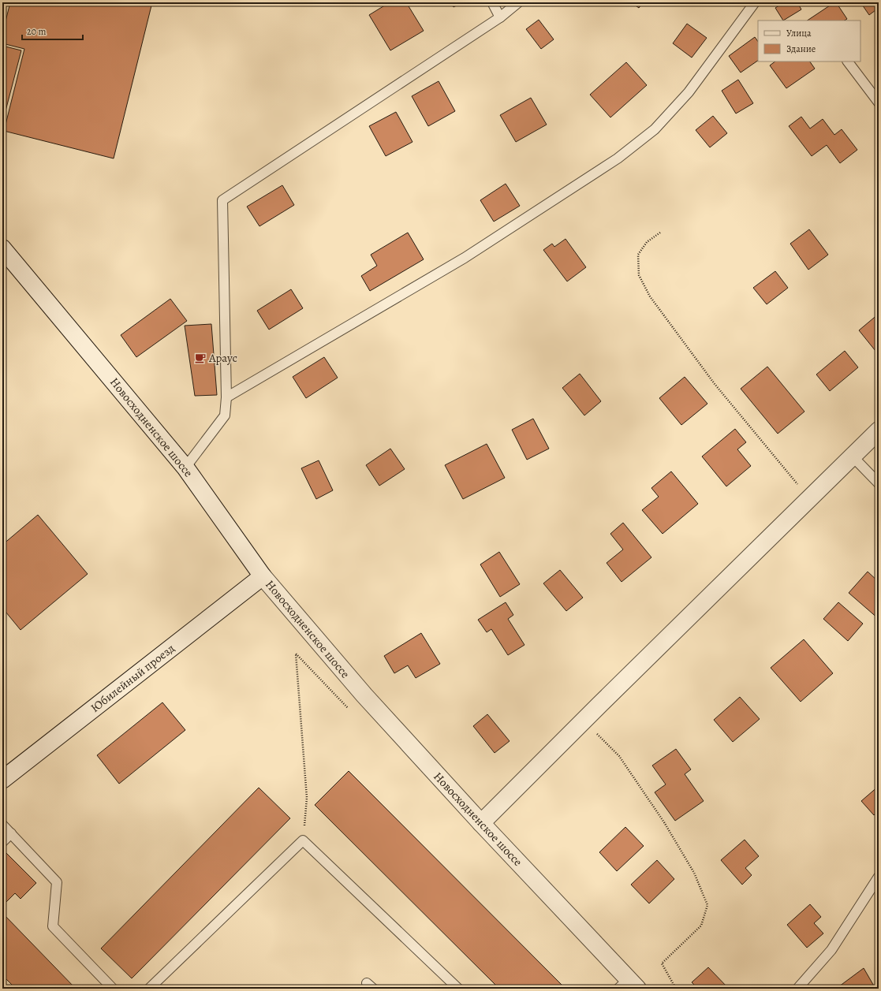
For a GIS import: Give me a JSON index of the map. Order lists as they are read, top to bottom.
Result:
{
  "streets": {
    "street": ["Новосходненское шоссе", "Юбилейный проезд"]
  },
  "crossings": [
    ["Новосходненское шоссе", "Юбилейный проезд"]
  ],
  "places": {
    "cafe": ["Араус"]
  },
  "legend": ["Улица", "Здание"],
  "scale_bar": "20 m"
}
